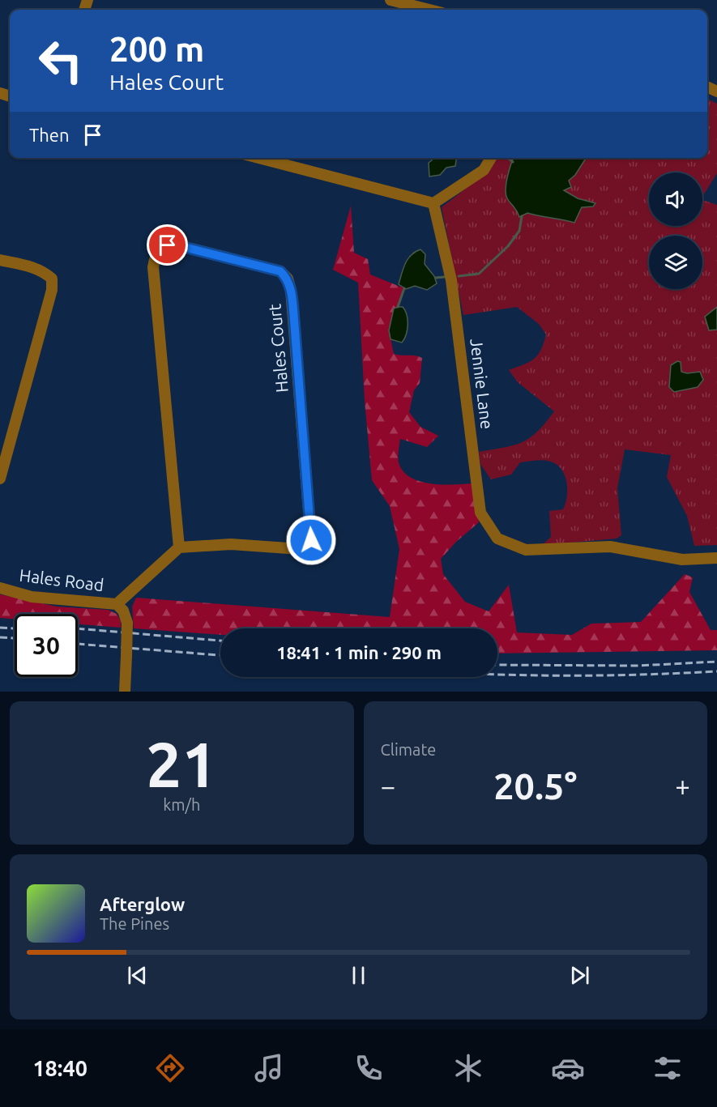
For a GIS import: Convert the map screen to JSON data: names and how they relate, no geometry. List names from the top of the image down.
{
  "streets": {
    "street": ["Hales Court", "Jennie Lane", "Hales Road"]
  },
  "page": {
    "turn": ["200 m", "Hales Court"],
    "then": "Then",
    "limit": "30",
    "trip": "18:41 · 1 min · 290 m",
    "tile": [
      ["21", "km/h"],
      "Climate"
    ],
    "heat": ["−", "20.5°", "+"],
    "song": ["Afterglow", "The Pines"],
    "tabs": "18:40"
  }
}
